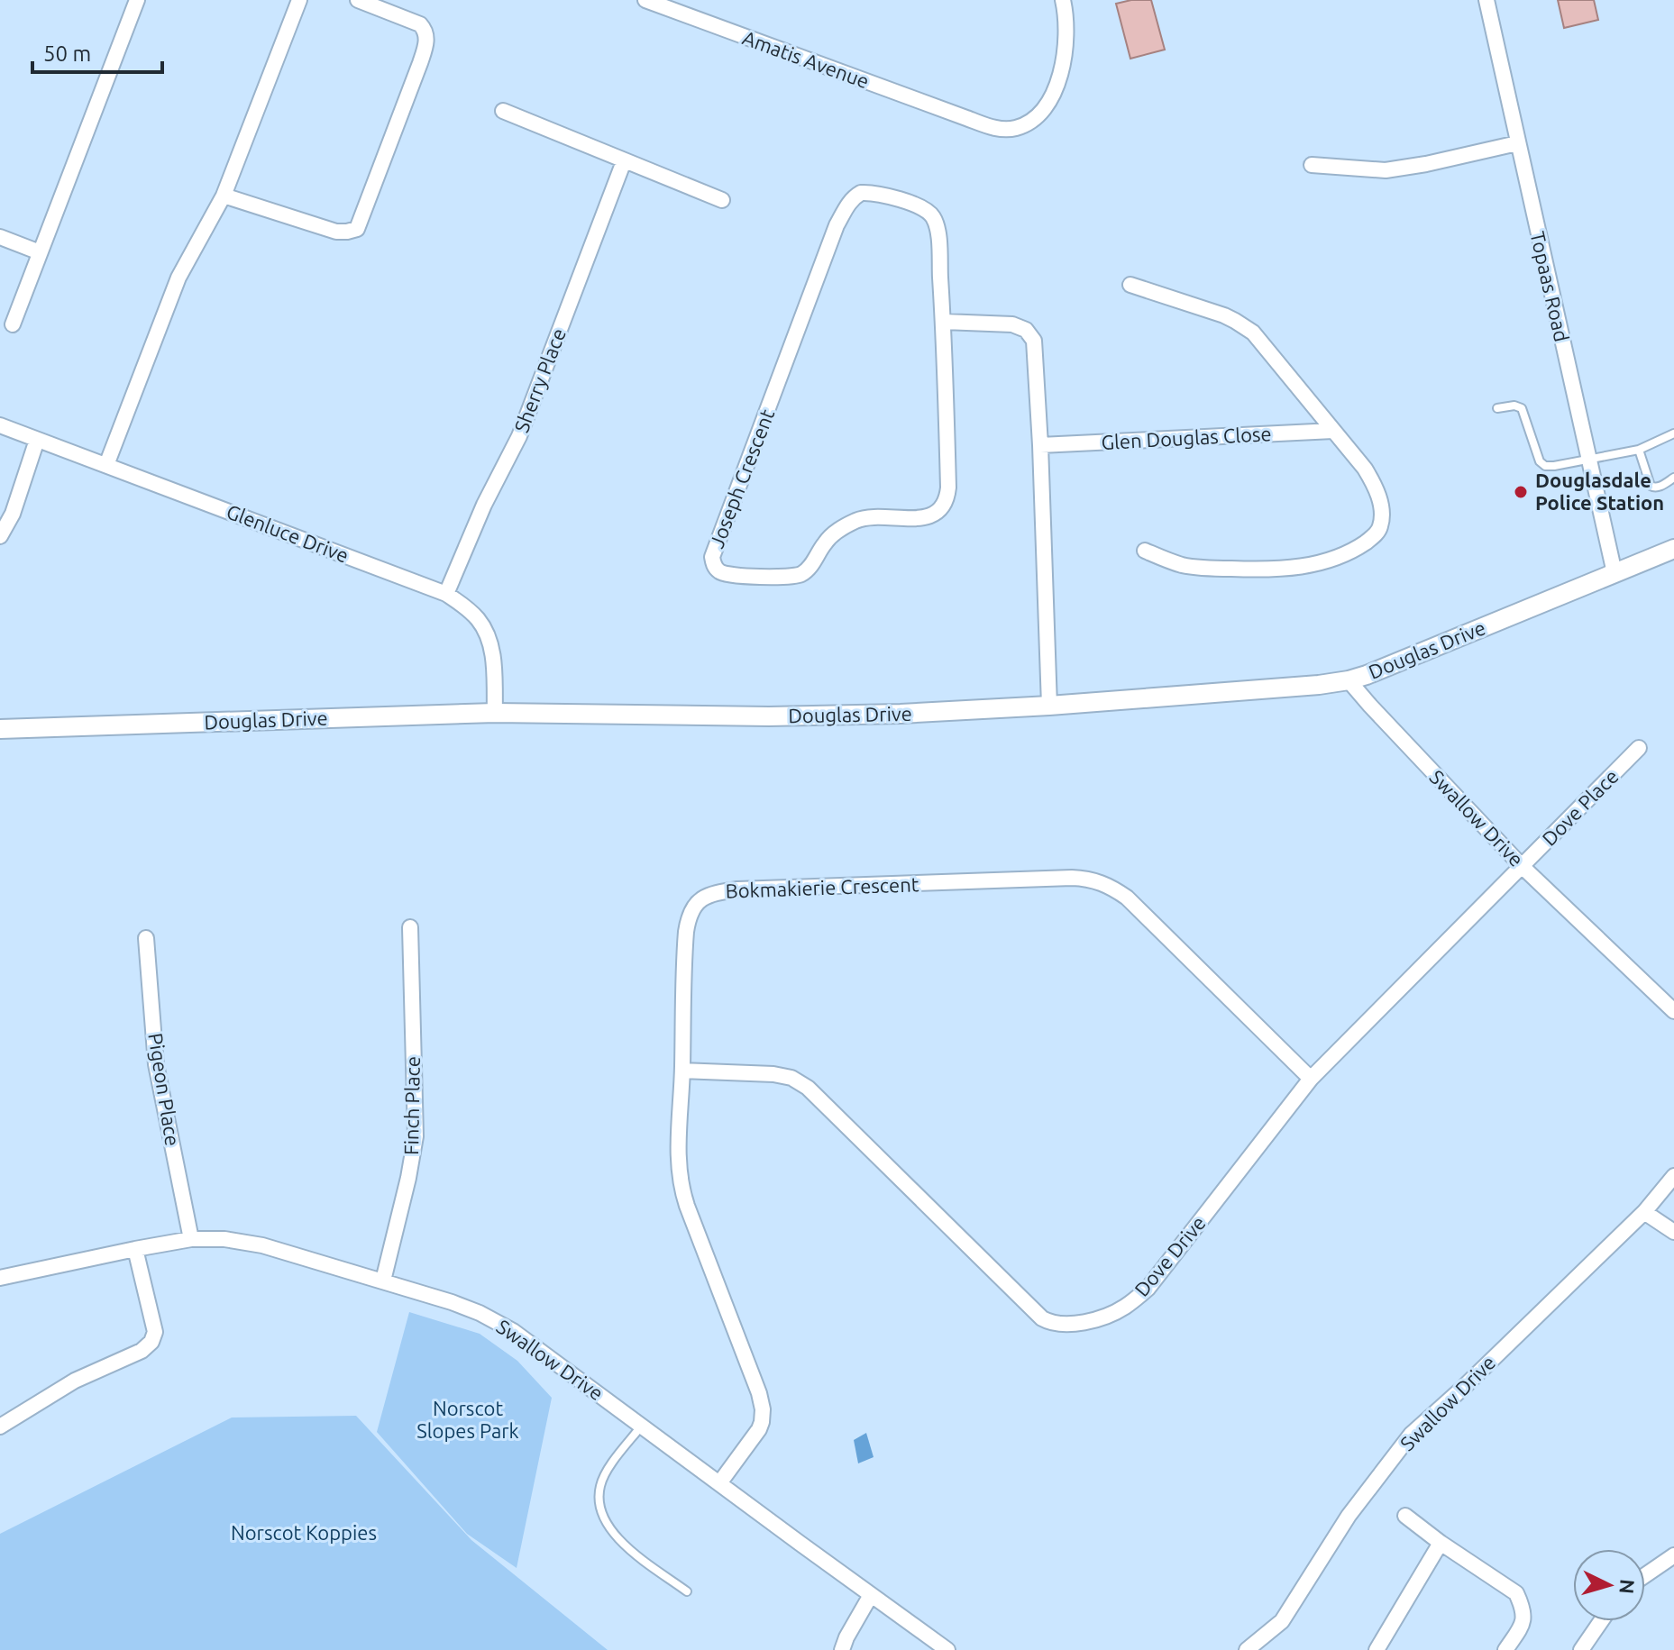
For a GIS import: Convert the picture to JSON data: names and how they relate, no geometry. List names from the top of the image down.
{
  "streets": {
    "street": [
      "Amatis Avenue",
      "Topaas Road",
      "Sherry Place",
      "Glen Douglas Close",
      "Joseph Crescent",
      "Glenluce Drive",
      "Douglas Drive",
      "Dove Place",
      "Swallow Drive",
      "Bokmakierie Crescent",
      "Pigeon Place",
      "Finch Place",
      "Dove Drive"
    ]
  },
  "crossings": [
    ["Topaas Road", "Douglas Drive"],
    ["Sherry Place", "Glenluce Drive"],
    ["Glenluce Drive", "Douglas Drive"],
    ["Douglas Drive", "Swallow Drive"],
    ["Dove Place", "Swallow Drive"],
    ["Dove Place", "Dove Drive"],
    ["Swallow Drive", "Bokmakierie Crescent"],
    ["Swallow Drive", "Pigeon Place"],
    ["Swallow Drive", "Finch Place"],
    ["Swallow Drive", "Dove Drive"],
    ["Bokmakierie Crescent", "Dove Drive"]
  ],
  "parks": ["Norscot Slopes Park", "Norscot Koppies"],
  "places": ["Douglasdale Police Station"],
  "scale_bar": "50 m",
  "north": "right"
}
